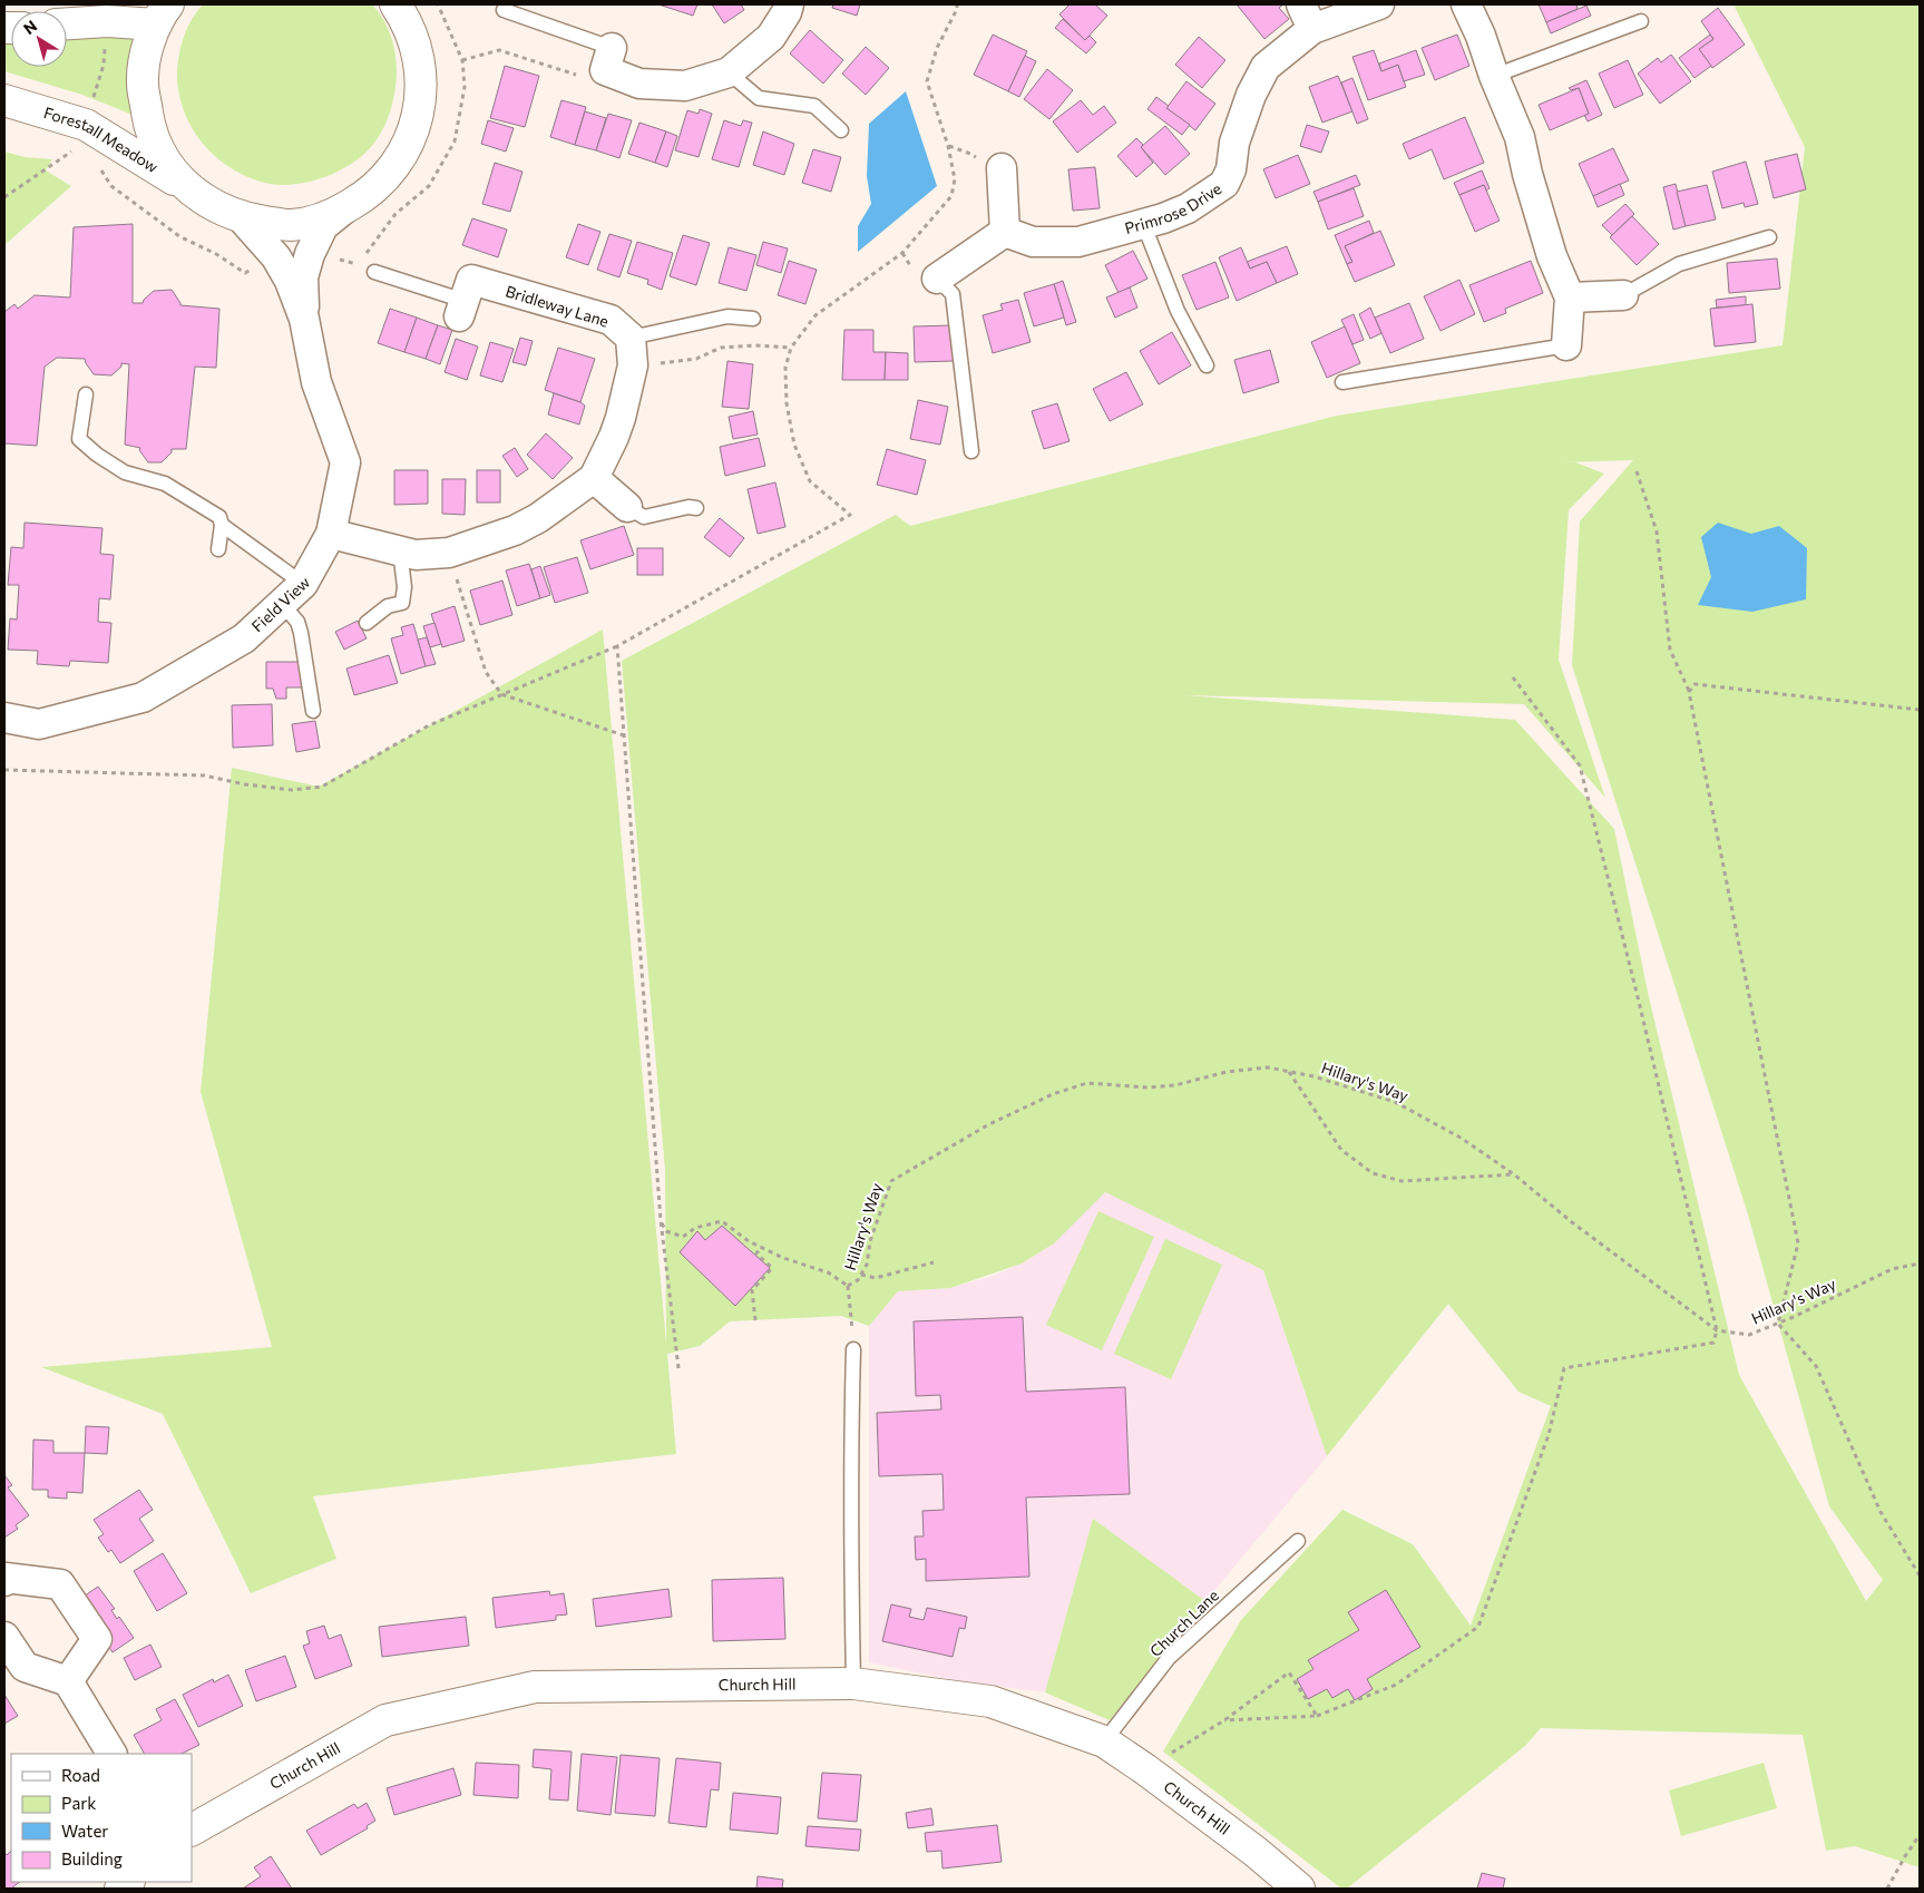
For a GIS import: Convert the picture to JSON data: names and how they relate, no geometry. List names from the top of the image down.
{
  "streets": {
    "street": [
      "Forestall Meadow",
      "Primrose Drive",
      "Bridleway Lane",
      "Field View",
      "Church Hill"
    ],
    "lane": ["Church Lane"],
    "path": ["Hillary's Way"]
  },
  "crossings": [
    ["Church Lane", "Church Hill"]
  ],
  "legend": [
    "Road",
    "Park",
    "Water",
    "Building"
  ],
  "north": "top left"
}
